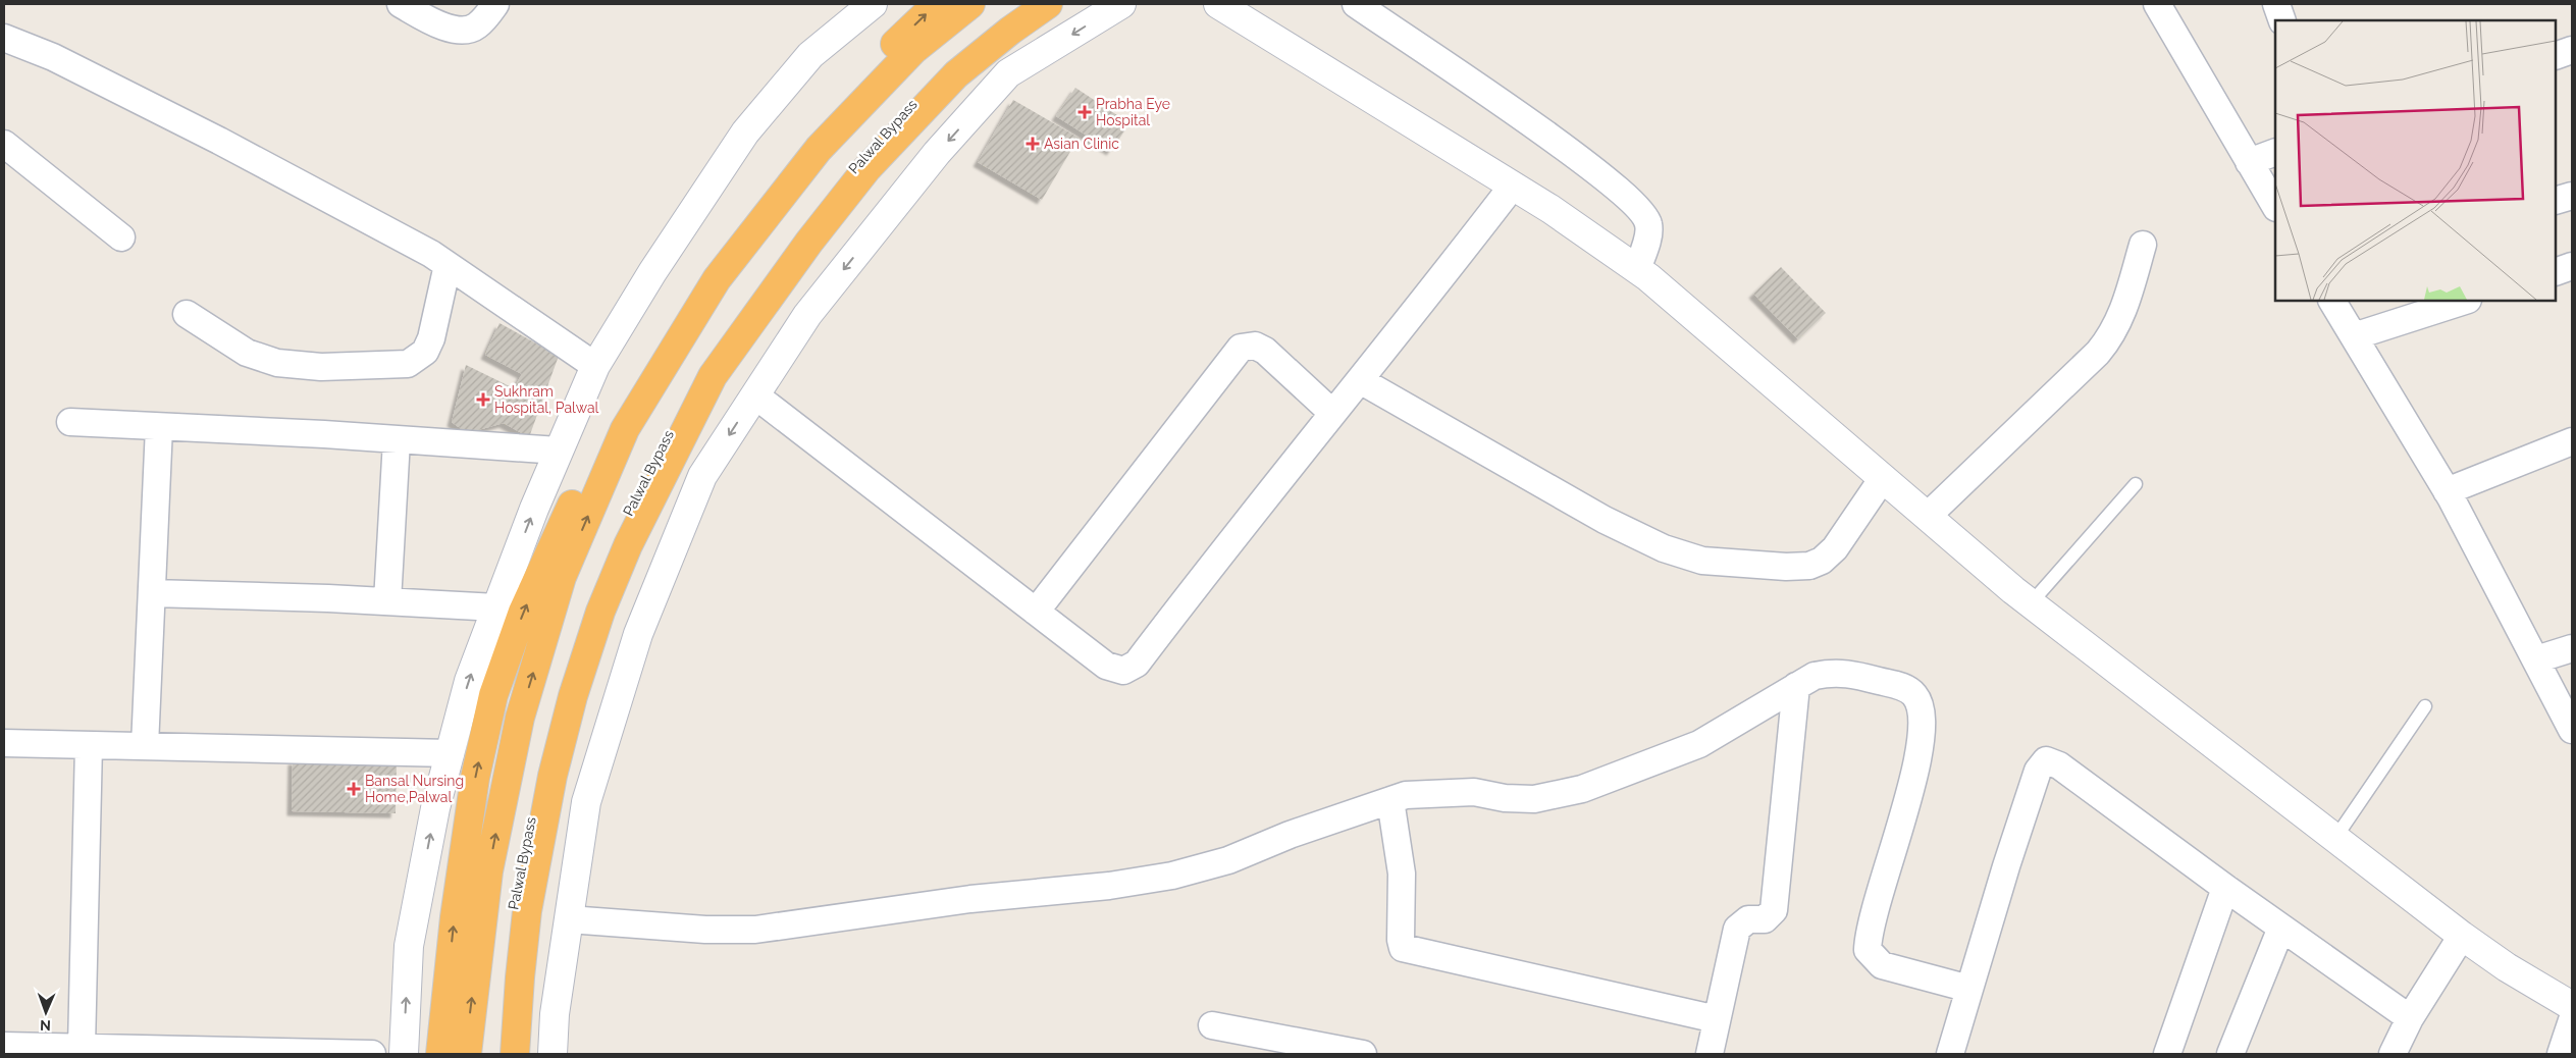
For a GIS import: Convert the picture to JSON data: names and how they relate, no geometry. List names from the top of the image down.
{
  "streets": {
    "highway": ["Palwal Bypass"]
  },
  "places": {
    "health": [
      "Prabha Eye Hospital",
      "Asian Clinic",
      "Sukhram Hospital, Palwal",
      "Bansal Nursing Home,Palwal"
    ]
  },
  "north": "bottom"
}
